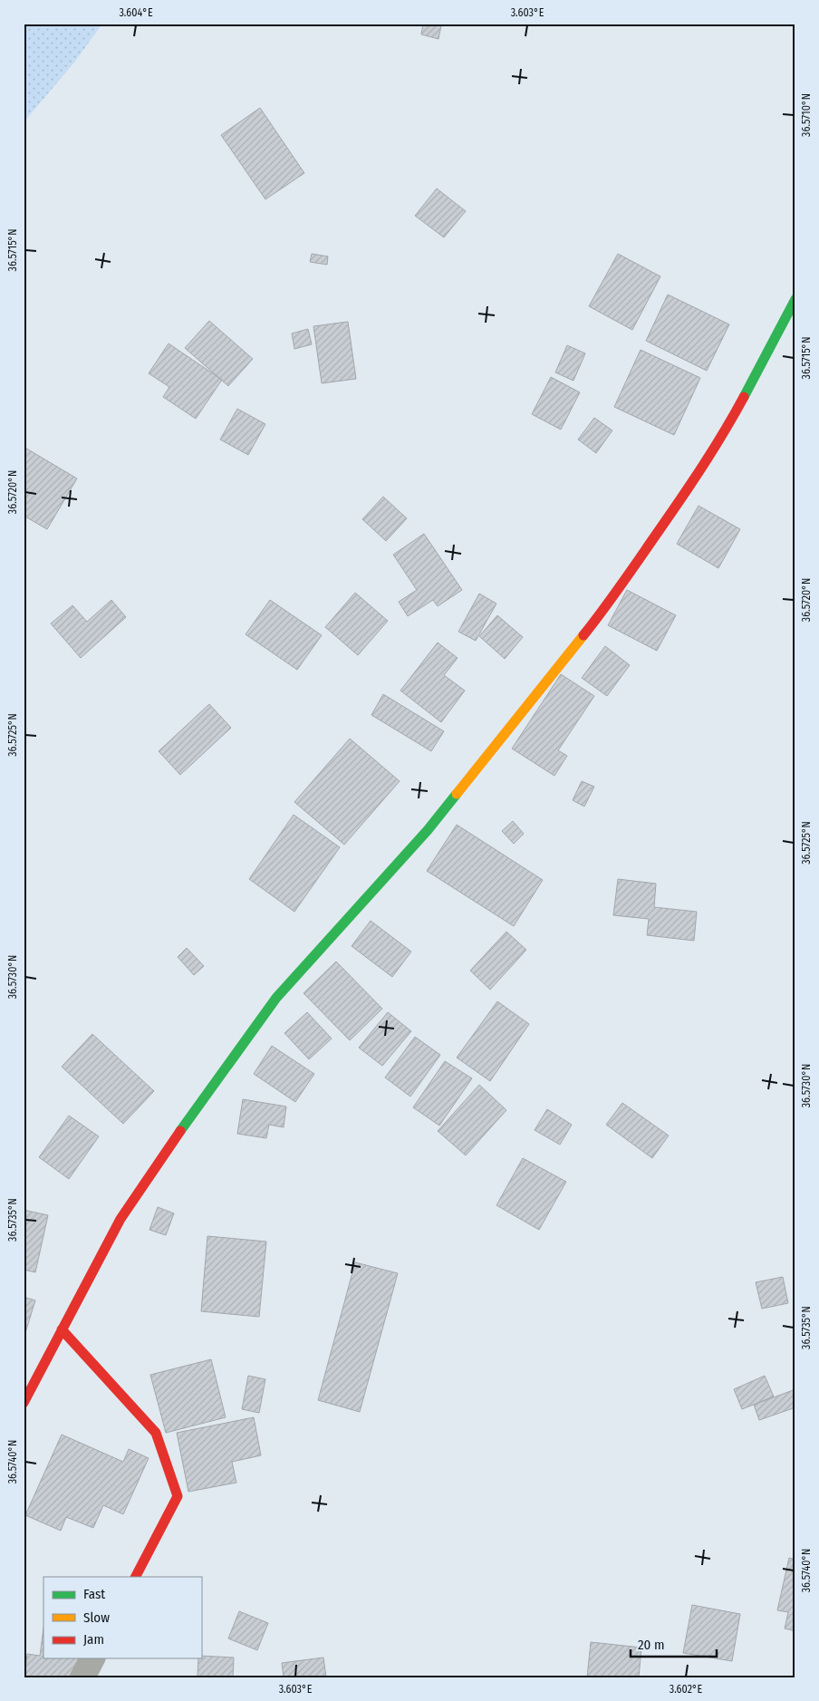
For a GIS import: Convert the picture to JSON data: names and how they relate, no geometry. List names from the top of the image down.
{
  "legend": ["Fast", "Slow", "Jam"],
  "scale_bar": "20 m",
  "coordinates": [
    "3.604°E",
    "3.603°E",
    "36.5710°N",
    "36.5715°N",
    "36.5720°N",
    "36.5725°N",
    "36.5730°N",
    "36.5735°N",
    "36.5740°N",
    "3.602°E"
  ]
}
